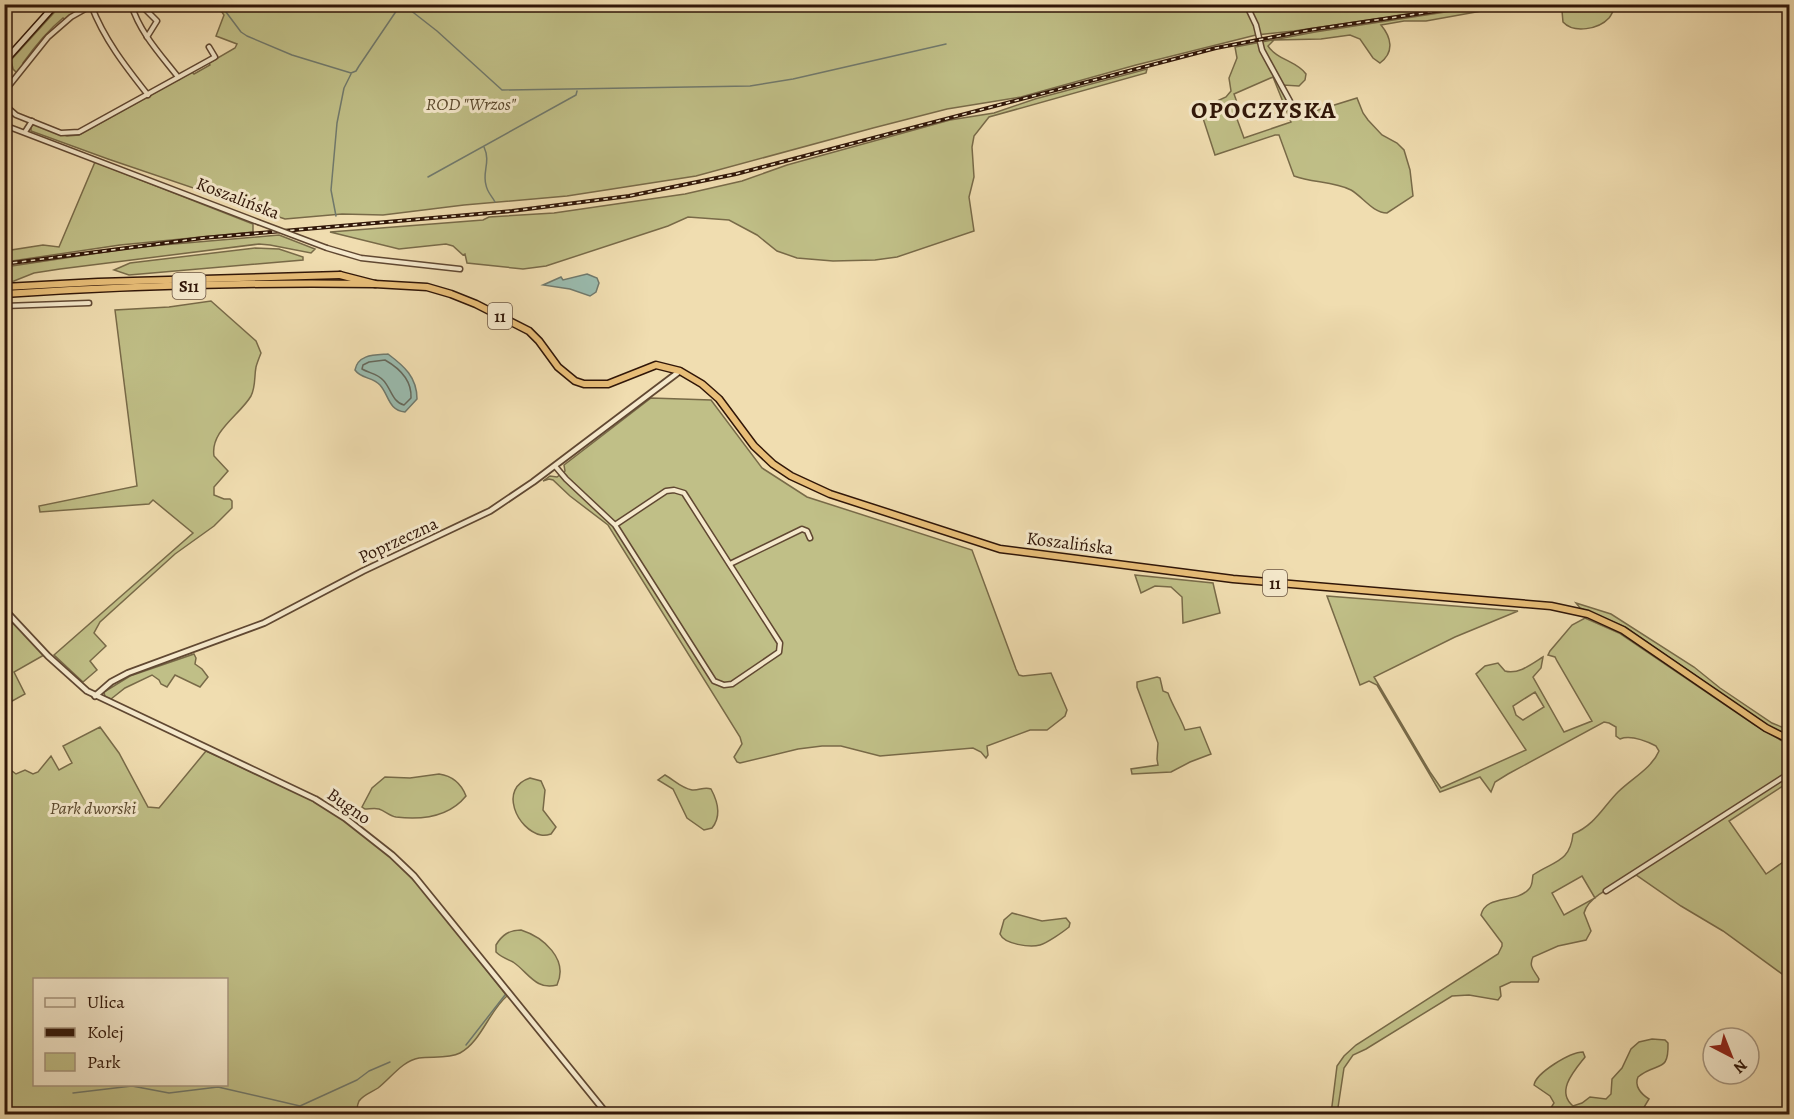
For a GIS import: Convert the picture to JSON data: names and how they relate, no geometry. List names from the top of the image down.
{
  "streets": {
    "highway": ["Koszalińska", "S11", "11"],
    "street": ["Poprzeczna", "Bugno"]
  },
  "crossings": [
    ["Koszalińska", "11"],
    ["Koszalińska", "Poprzeczna"],
    ["S11", "11"],
    ["11", "Poprzeczna"],
    ["Poprzeczna", "Bugno"]
  ],
  "districts": ["OPOCZYSKA"],
  "parks": ["ROD \"Wrzos\"", "Park dworski"],
  "legend": ["Ulica", "Kolej", "Park"],
  "north": "bottom right"
}
